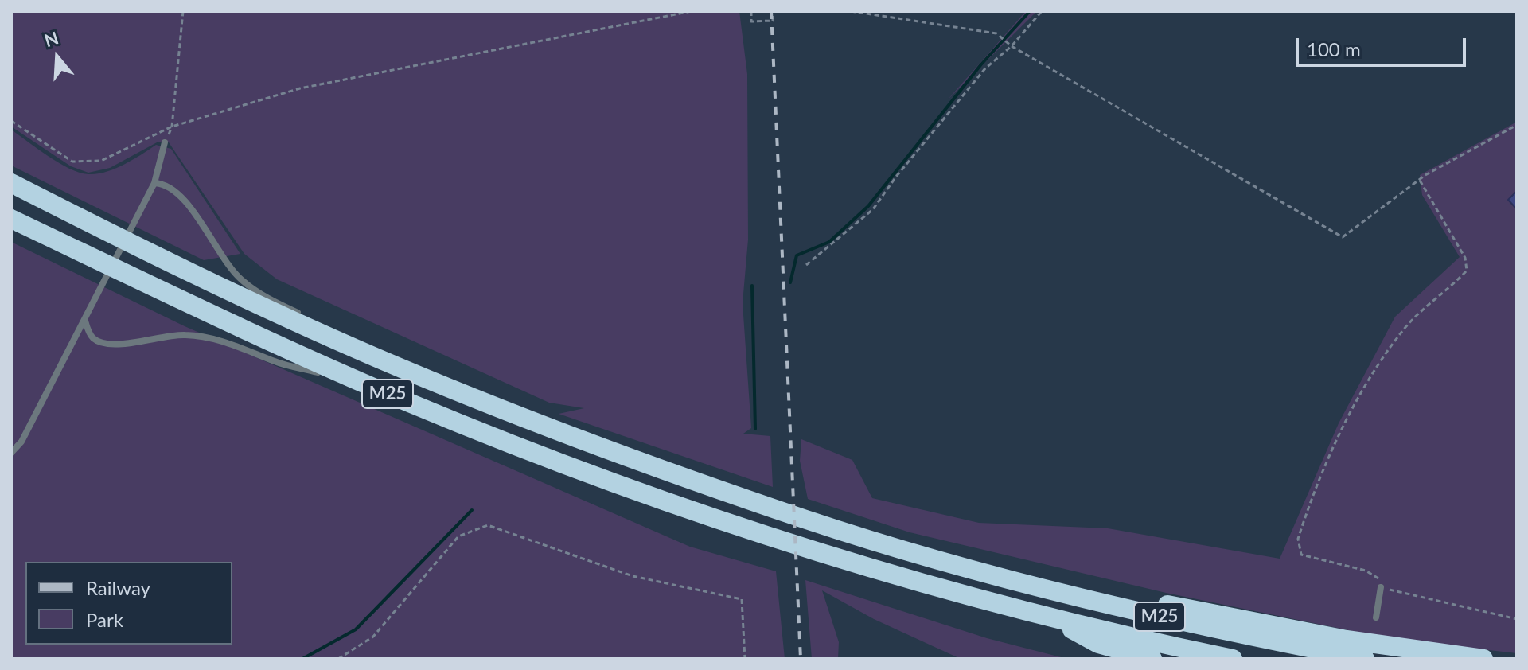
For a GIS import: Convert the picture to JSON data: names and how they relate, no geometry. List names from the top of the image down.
{
  "streets": {
    "highway": ["M25"]
  },
  "legend": ["Railway", "Park"],
  "scale_bar": "100 m",
  "north": "top"
}
